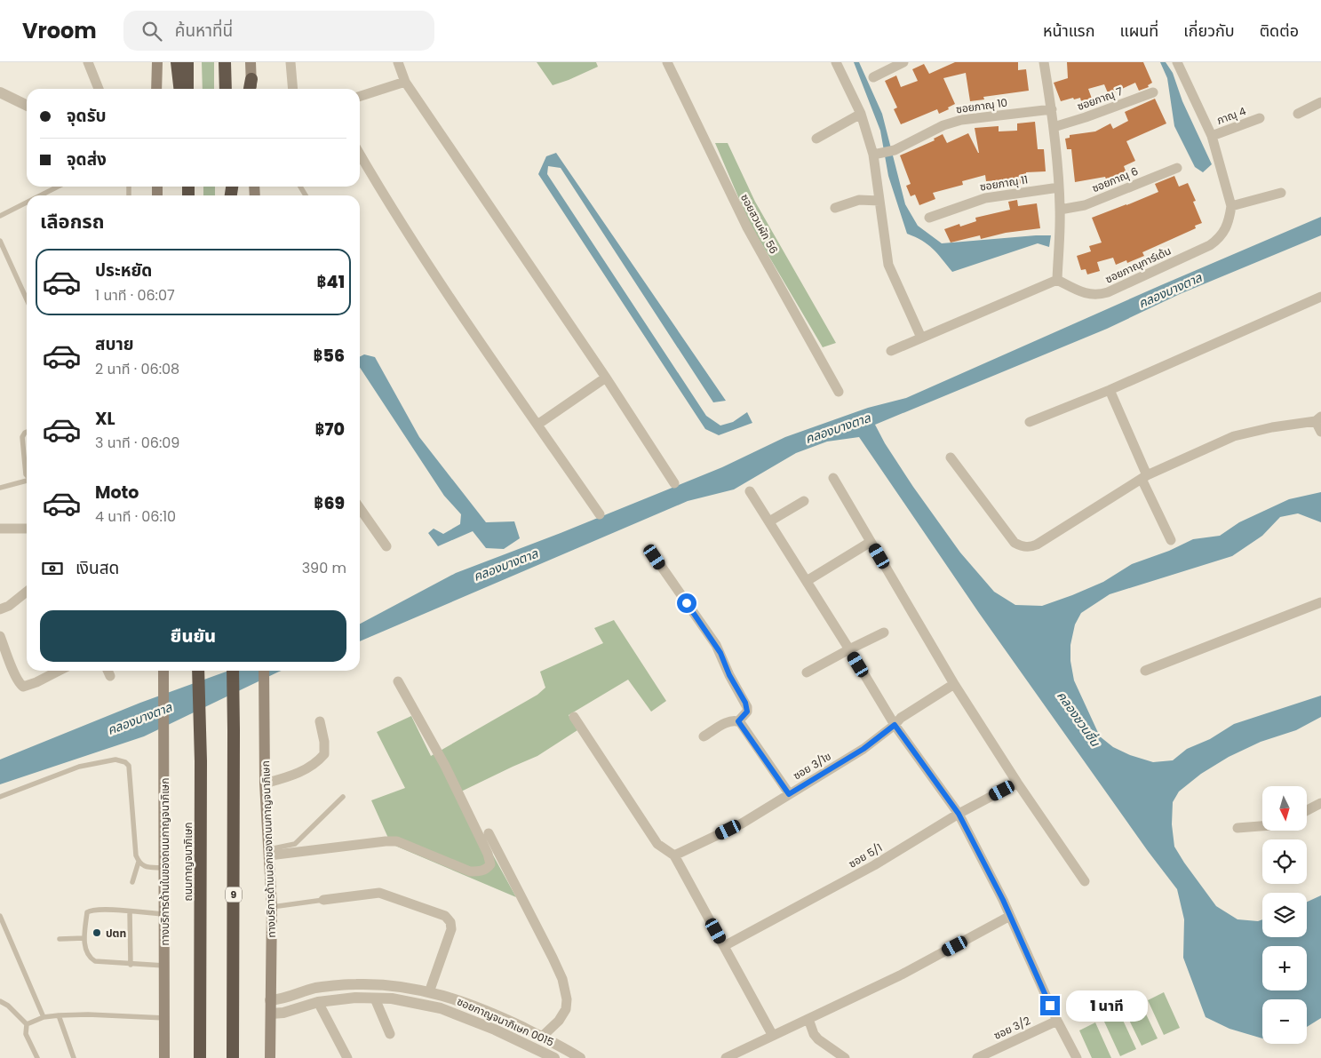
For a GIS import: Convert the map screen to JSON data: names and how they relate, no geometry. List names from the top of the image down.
{
  "streets": {
    "highway": ["ถนนกาญจนาภิเษก", "9"],
    "main road": ["ทางบริการด้านนอกของถนนกาญจนาภิเษก", "ทางบริการด้านในของถนนกาญจนาภิเษก"],
    "street": [
      "ซอยภาณุ 7",
      "ซอยภาณุ 10",
      "ภาณุ 4",
      "ซอยภาณุ 6",
      "ซอยภาณุ 11",
      "ซอยสวนผัก 56",
      "ซอยภาณุการ์เด้น",
      "ซอย 3/1ข",
      "ซอย 5/1",
      "ซอยกาญจนาภิเษก 0015",
      "ซอย 3/2"
    ]
  },
  "crossings": [
    ["ภาณุ 4", "ซอยภาณุการ์เด้น"],
    ["ทางบริการด้านนอกของถนนกาญจนาภิเษก", "ซอยกาญจนาภิเษก 0015"]
  ],
  "water": ["คลองบางตาล", "คลองชวนชื่น"],
  "places": ["ปตท"],
  "north": "bottom",
  "page": {
    "header": "Vroom",
    "search": "ค้นหาที่นี่",
    "nav": [
      "หน้าแรก",
      "แผนที่",
      "เกี่ยวกับ",
      "ติดต่อ"
    ],
    "banner": ["จุดรับ", "จุดส่ง"],
    "heading": "เลือกรถ",
    "list": [
      {
        "name": "ประหยัด",
        "note": "1 นาที · 06:07",
        "value": "฿41"
      },
      {
        "name": "สบาย",
        "note": "2 นาที · 06:08",
        "value": "฿56"
      },
      {
        "name": "XL",
        "note": "3 นาที · 06:09",
        "value": "฿70"
      },
      {
        "name": "Moto",
        "note": "4 นาที · 06:10",
        "value": "฿69"
      }
    ],
    "pay": ["เงินสด", "390 m"],
    "buttons": "ยืนยัน",
    "map_buttons": ["+", "−"],
    "bubble": "1 นาที"
  }
}
